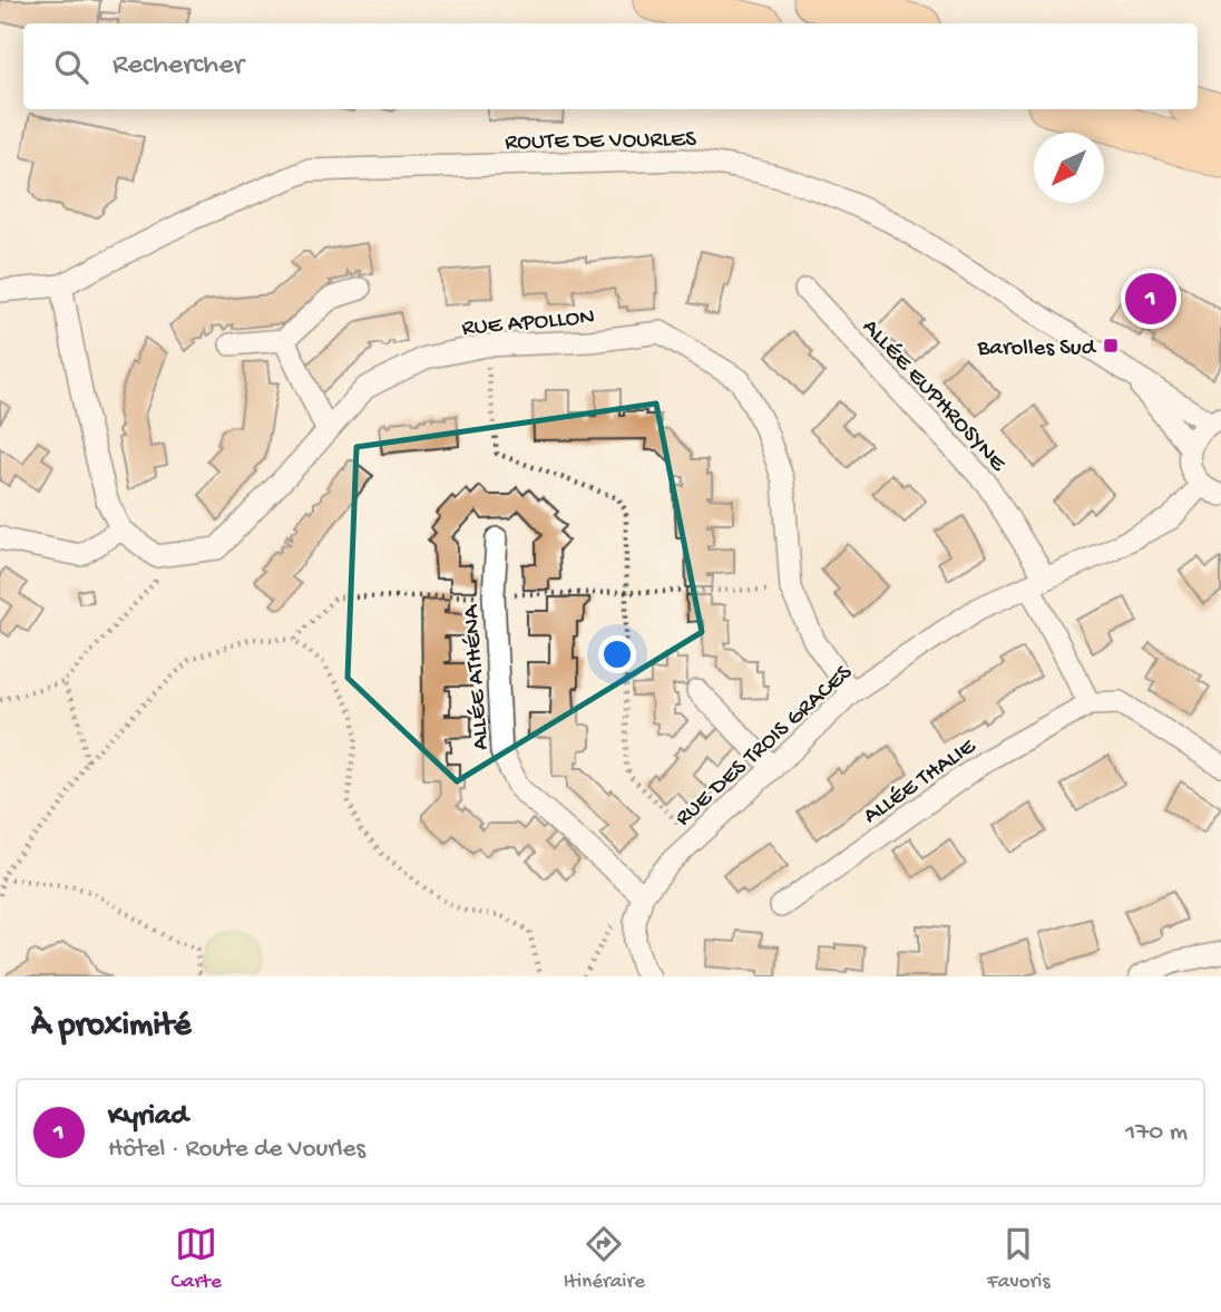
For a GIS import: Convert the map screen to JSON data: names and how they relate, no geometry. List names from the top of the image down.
{
  "streets": {
    "street": [
      "ROUTE DE VOURLES",
      "RUE APOLLON",
      "ALLÉE EUPHROSYNE",
      "ALLÉE ATHÉNA",
      "RUE DES TROIS GRACES",
      "ALLÉE THALIE"
    ]
  },
  "crossings": [
    ["RUE APOLLON", "RUE DES TROIS GRACES"],
    ["ALLÉE EUPHROSYNE", "RUE DES TROIS GRACES"],
    ["ALLÉE ATHÉNA", "RUE DES TROIS GRACES"]
  ],
  "places": {
    "transit": ["Barolles Sud"]
  },
  "north": "bottom left",
  "page": {
    "search": "Rechercher",
    "pins": "1",
    "heading": "À proximité",
    "list": [
      {
        "mark": "1",
        "name": "Kyriad",
        "note": "Hôtel · Route de Vourles",
        "value": "170 m"
      }
    ],
    "nav": ["Carte", "Itinéraire", "Favoris"]
  }
}
